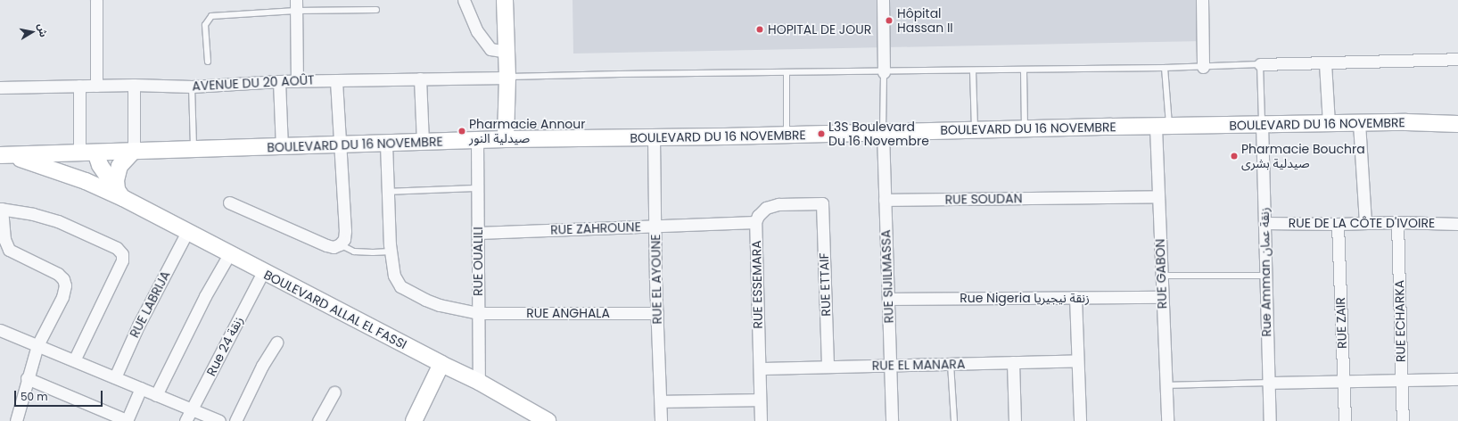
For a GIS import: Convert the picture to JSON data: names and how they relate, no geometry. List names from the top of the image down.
{
  "streets": {
    "street": [
      "AVENUE DU 20 AOÛT",
      "BOULEVARD DU 16 NOVEMBRE",
      "RUE SOUDAN",
      "RUE DE LA CÔTE D'IVOIRE",
      "RUE ZAHROUNE",
      "RUE OUALILI",
      "Rue Amman زنقة عمان",
      "RUE GABON",
      "RUE SIJILMASSA",
      "RUE EL AYOUNE",
      "RUE ESSEMARA",
      "RUE ETTAIF",
      "Rue Nigeria زنقة نيجيريا",
      "RUE LABRIJA",
      "BOULEVARD ALLAL EL FASSI",
      "RUE ANGHALA",
      "RUE ECHARKA",
      "RUE ZAIR",
      "Rue 24 زنقة",
      "RUE EL MANARA"
    ]
  },
  "crossings": [
    ["BOULEVARD DU 16 NOVEMBRE", "RUE OUALILI"],
    ["BOULEVARD DU 16 NOVEMBRE", "Rue Amman زنقة عمان"],
    ["BOULEVARD DU 16 NOVEMBRE", "RUE GABON"],
    ["BOULEVARD DU 16 NOVEMBRE", "RUE SIJILMASSA"],
    ["BOULEVARD DU 16 NOVEMBRE", "RUE EL AYOUNE"],
    ["BOULEVARD DU 16 NOVEMBRE", "BOULEVARD ALLAL EL FASSI"],
    ["BOULEVARD DU 16 NOVEMBRE", "RUE ANGHALA"],
    ["RUE SOUDAN", "RUE GABON"],
    ["RUE SOUDAN", "RUE SIJILMASSA"],
    ["RUE DE LA CÔTE D'IVOIRE", "Rue Amman زنقة عمان"],
    ["RUE DE LA CÔTE D'IVOIRE", "RUE ECHARKA"],
    ["RUE DE LA CÔTE D'IVOIRE", "RUE ZAIR"],
    ["RUE ZAHROUNE", "RUE OUALILI"],
    ["RUE ZAHROUNE", "RUE EL AYOUNE"],
    ["RUE ZAHROUNE", "RUE ESSEMARA"],
    ["RUE OUALILI", "BOULEVARD ALLAL EL FASSI"],
    ["RUE OUALILI", "RUE ANGHALA"],
    ["RUE GABON", "Rue Nigeria زنقة نيجيريا"],
    ["RUE SIJILMASSA", "Rue Nigeria زنقة نيجيريا"],
    ["RUE SIJILMASSA", "RUE EL MANARA"],
    ["RUE EL AYOUNE", "RUE ANGHALA"],
    ["RUE ESSEMARA", "RUE ETTAIF"],
    ["RUE ESSEMARA", "RUE EL MANARA"],
    ["RUE ETTAIF", "RUE EL MANARA"],
    ["RUE LABRIJA", "BOULEVARD ALLAL EL FASSI"],
    ["BOULEVARD ALLAL EL FASSI", "Rue 24 زنقة"]
  ],
  "places": [
    "Hôpital Hassan II",
    "HOPITAL DE JOUR",
    "Pharmacie Annour صيدلية النور",
    "L3S Boulevard Du 16 Novembre",
    "Pharmacie Bouchra صيدلية بشرى"
  ],
  "scale_bar": "50 m",
  "north": "right"
}
